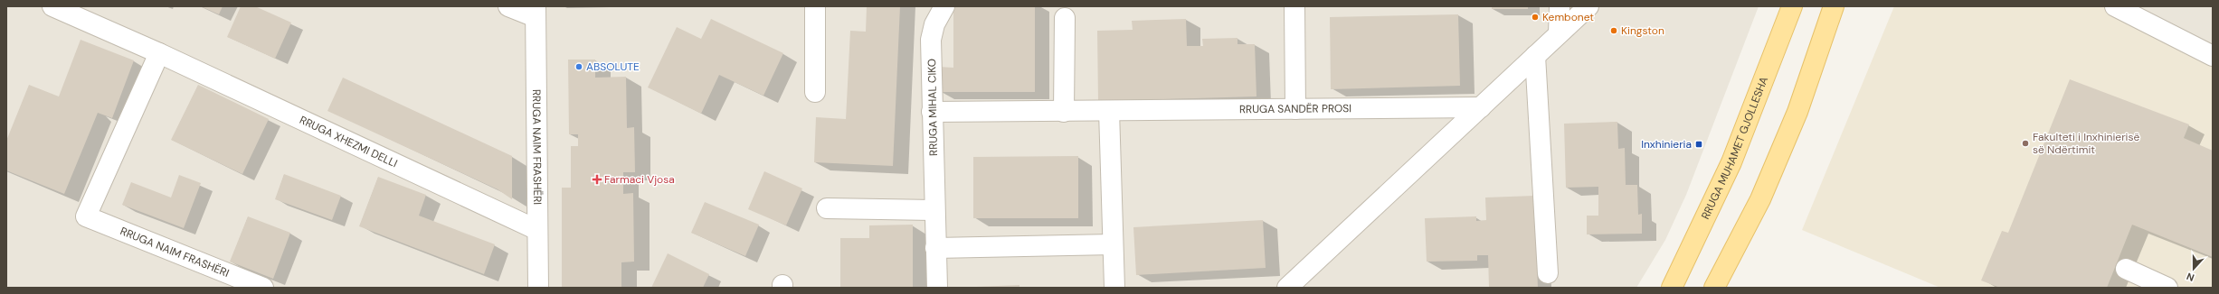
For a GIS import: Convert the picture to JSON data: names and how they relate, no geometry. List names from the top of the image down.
{
  "streets": {
    "main road": ["RRUGA MUHAMET GJOLLESHA"],
    "street": [
      "RRUGA MIHAL CIKO",
      "RRUGA SANDËR PROSI",
      "RRUGA XHEZMI DELLI",
      "RRUGA NAIM FRASHËRI"
    ]
  },
  "crossings": [
    ["RRUGA MIHAL CIKO", "RRUGA SANDËR PROSI"],
    ["RRUGA XHEZMI DELLI", "RRUGA NAIM FRASHËRI"]
  ],
  "places": {
    "other": [
      "Kembonet",
      "Kingston",
      "ABSOLUTE",
      "Fakulteti i Inxhinierisë së Ndërtimit"
    ],
    "transit": ["Inxhinieria"],
    "health": ["Farmaci Vjosa"]
  },
  "north": "bottom"
}
